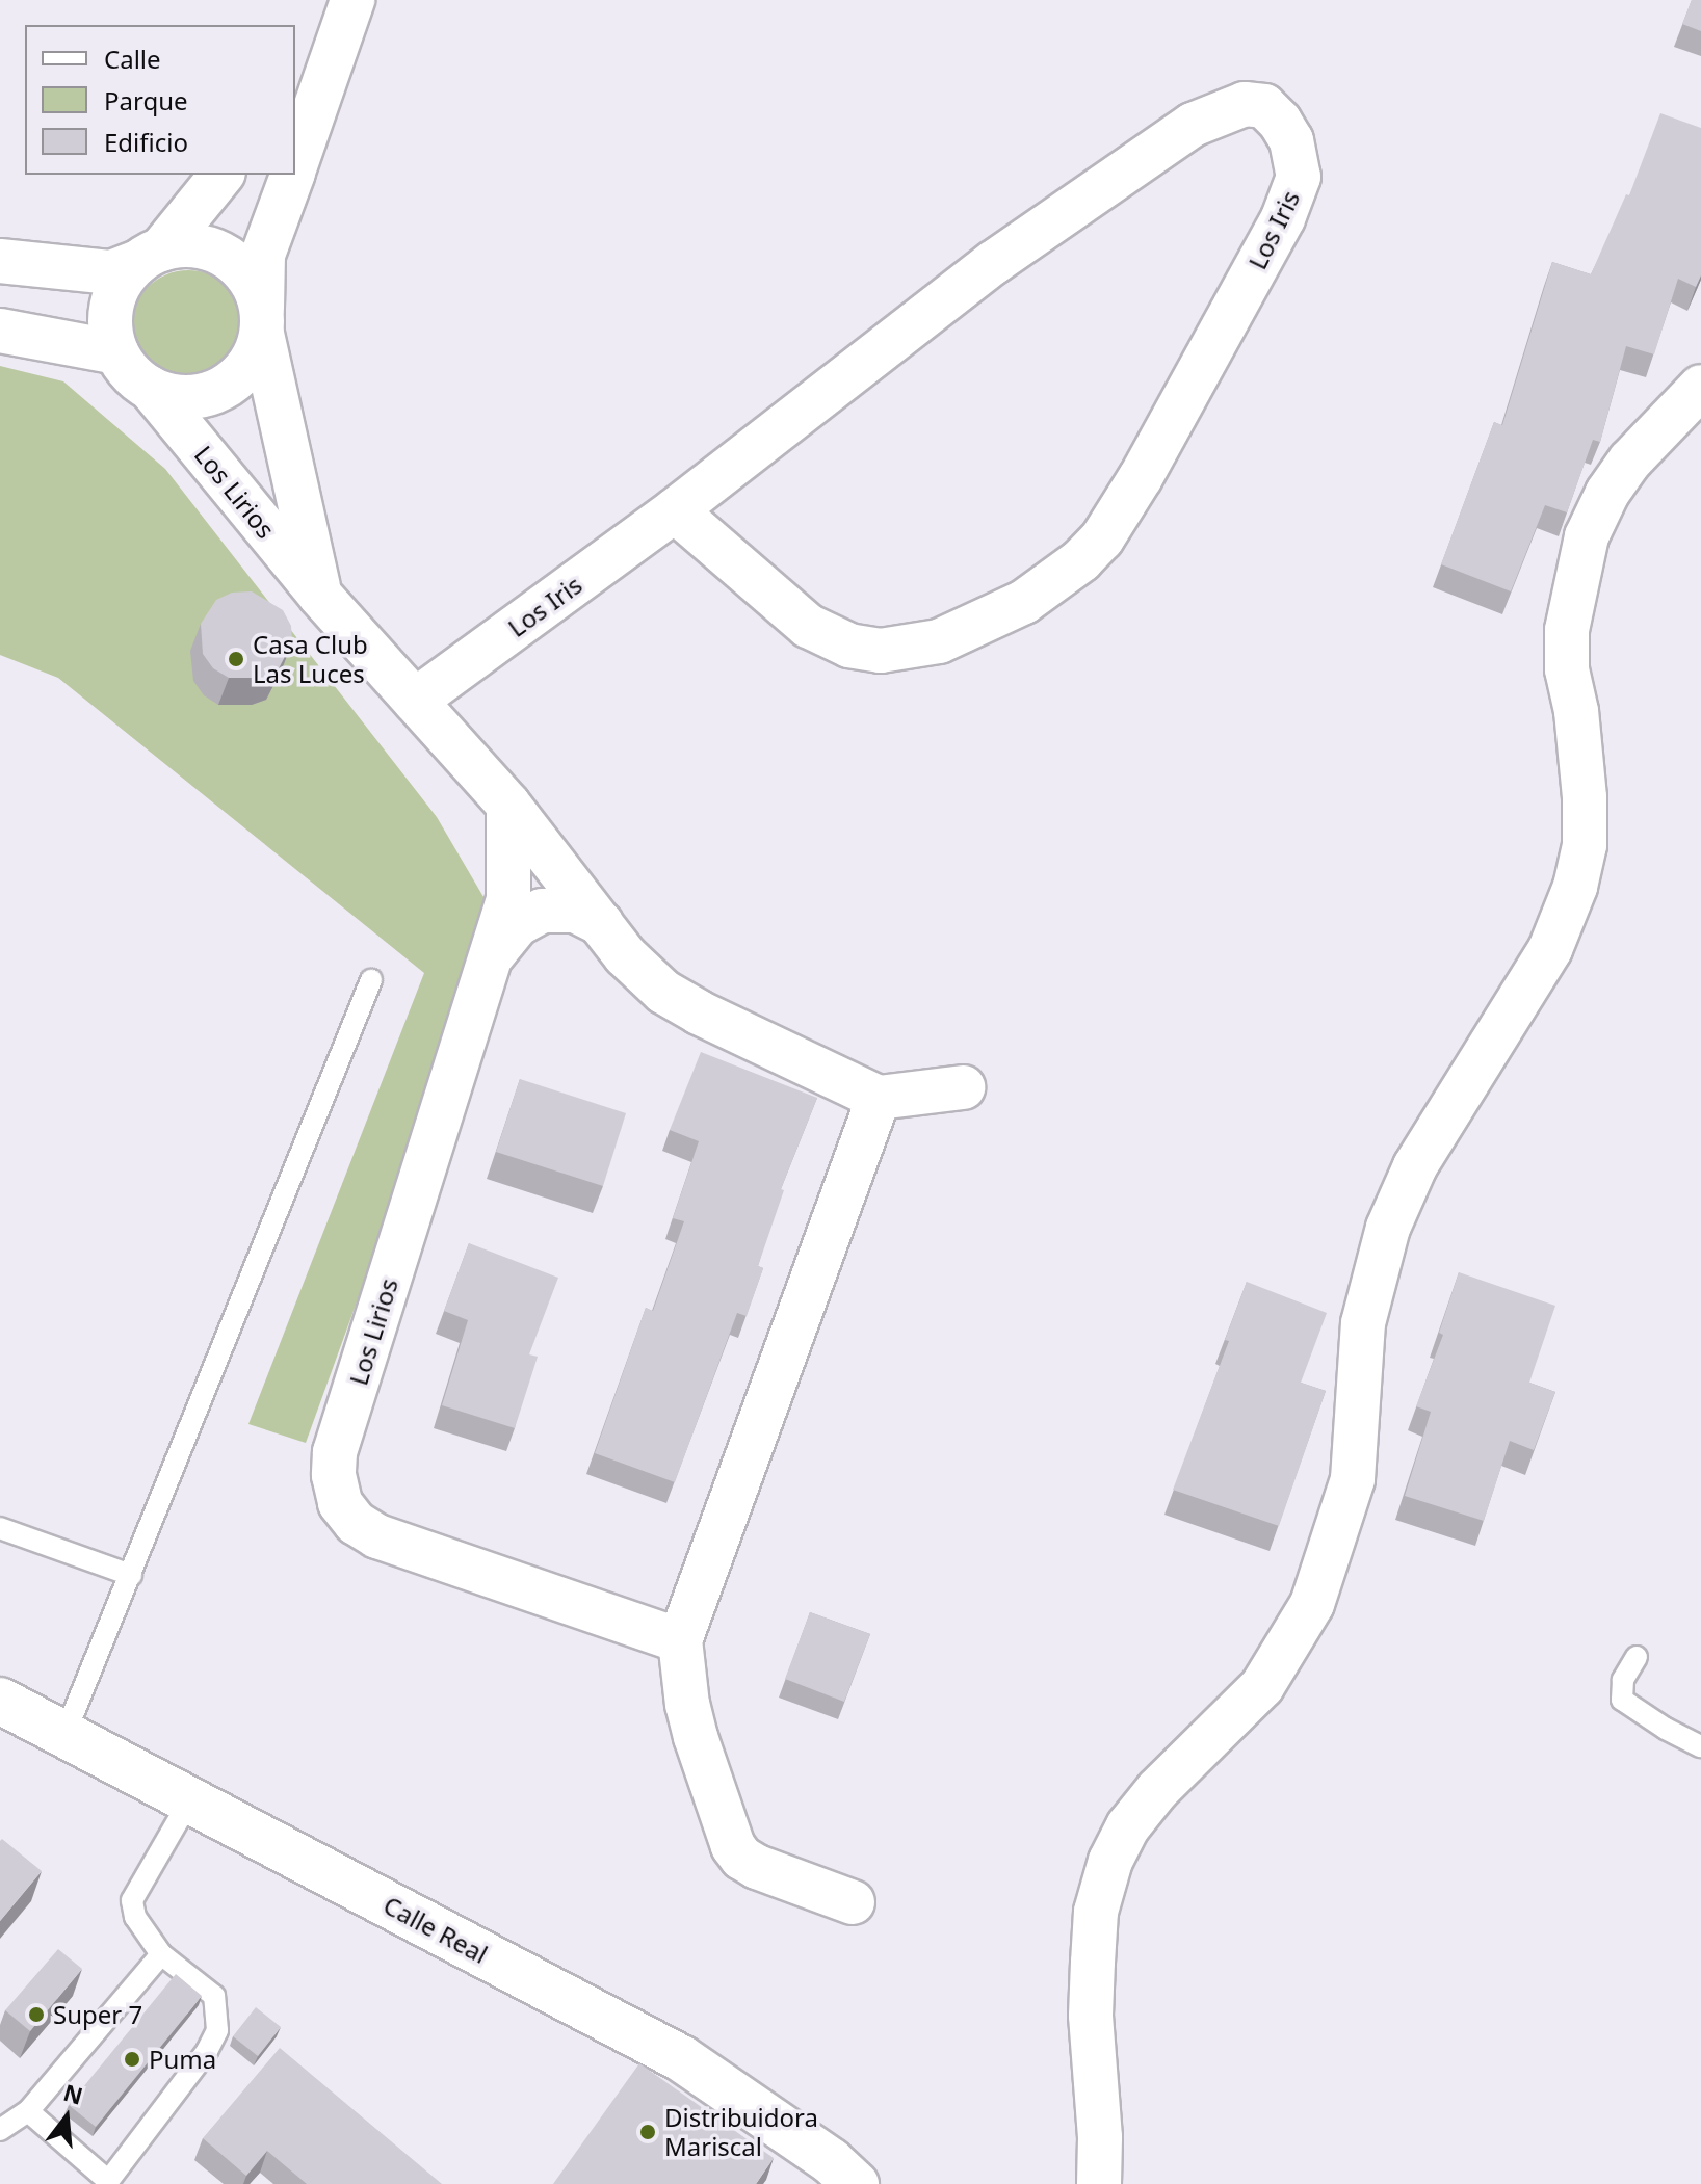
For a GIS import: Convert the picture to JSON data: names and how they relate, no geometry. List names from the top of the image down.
{
  "streets": {
    "main road": ["Calle Real"],
    "street": ["Los Iris", "Los Lirios"]
  },
  "crossings": [
    ["Los Iris", "Los Lirios"]
  ],
  "places": [
    "Casa Club Las Luces",
    "Super 7",
    "Puma",
    "Distribuidora Mariscal"
  ],
  "legend": ["Calle", "Parque", "Edificio"],
  "north": "top"
}
